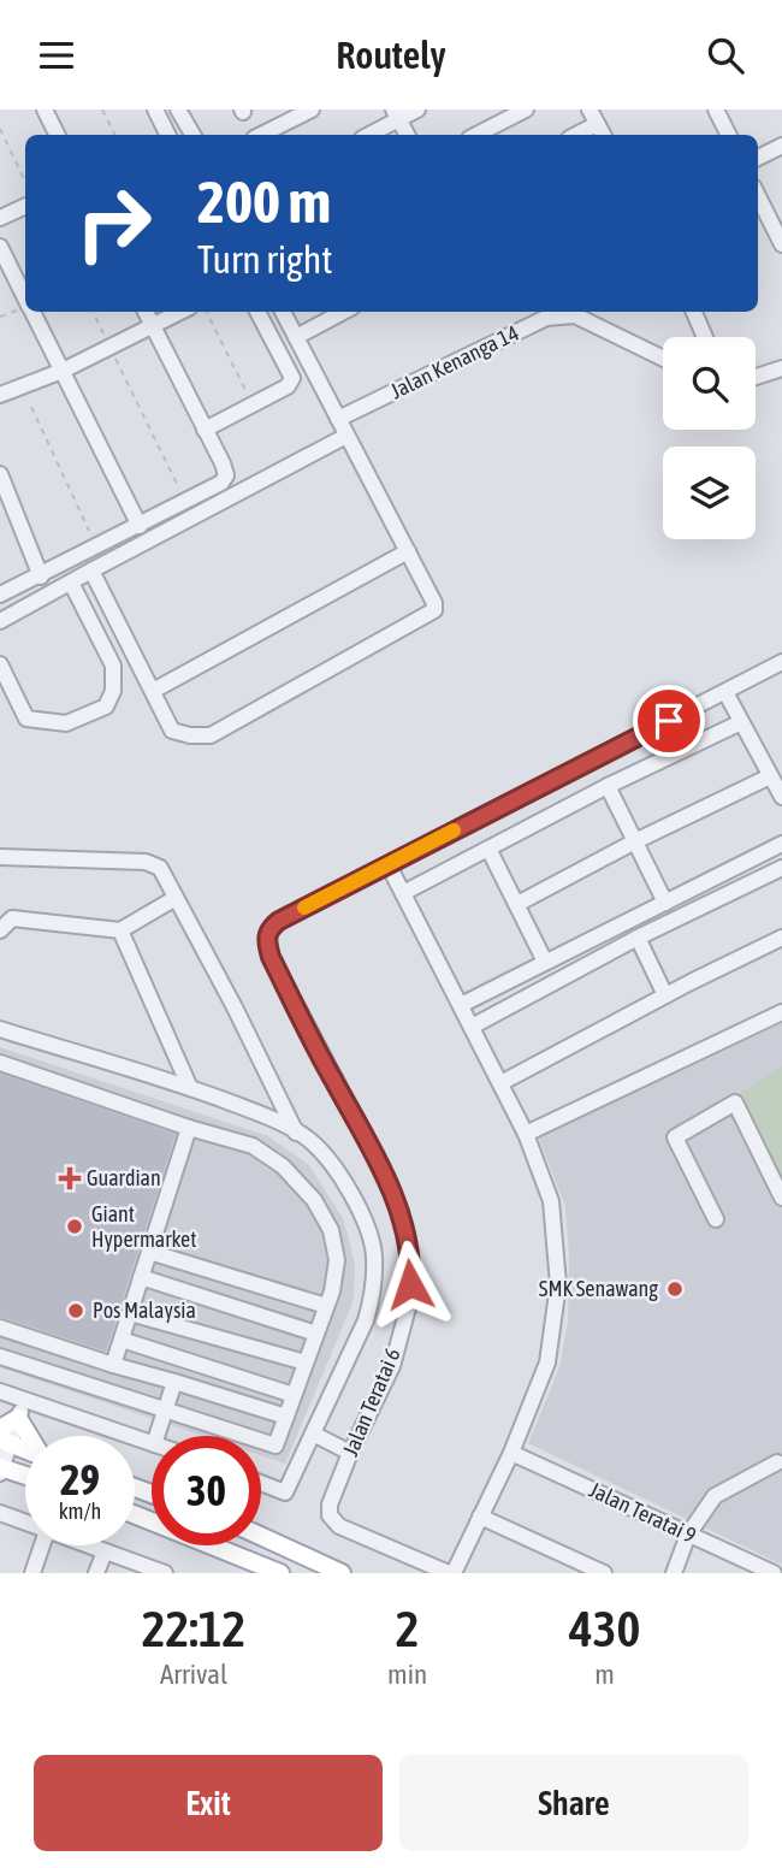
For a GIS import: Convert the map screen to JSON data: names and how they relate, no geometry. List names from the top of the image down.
{
  "streets": {
    "street": ["Jalan Kenanga 14", "Jalan Teratai 6", "Jalan Teratai 9"]
  },
  "places": {
    "health": ["Guardian"],
    "other": ["Giant Hypermarket", "SMK Senawang", "Pos Malaysia"]
  },
  "page": {
    "header": "Routely",
    "turn": ["200 m", "Turn right"],
    "speed": "29 km/h",
    "limit": "30",
    "eta": [
      "22:12",
      "Arrival",
      "2",
      "min",
      "430",
      "m"
    ],
    "buttons": ["Exit", "Share"]
  }
}
